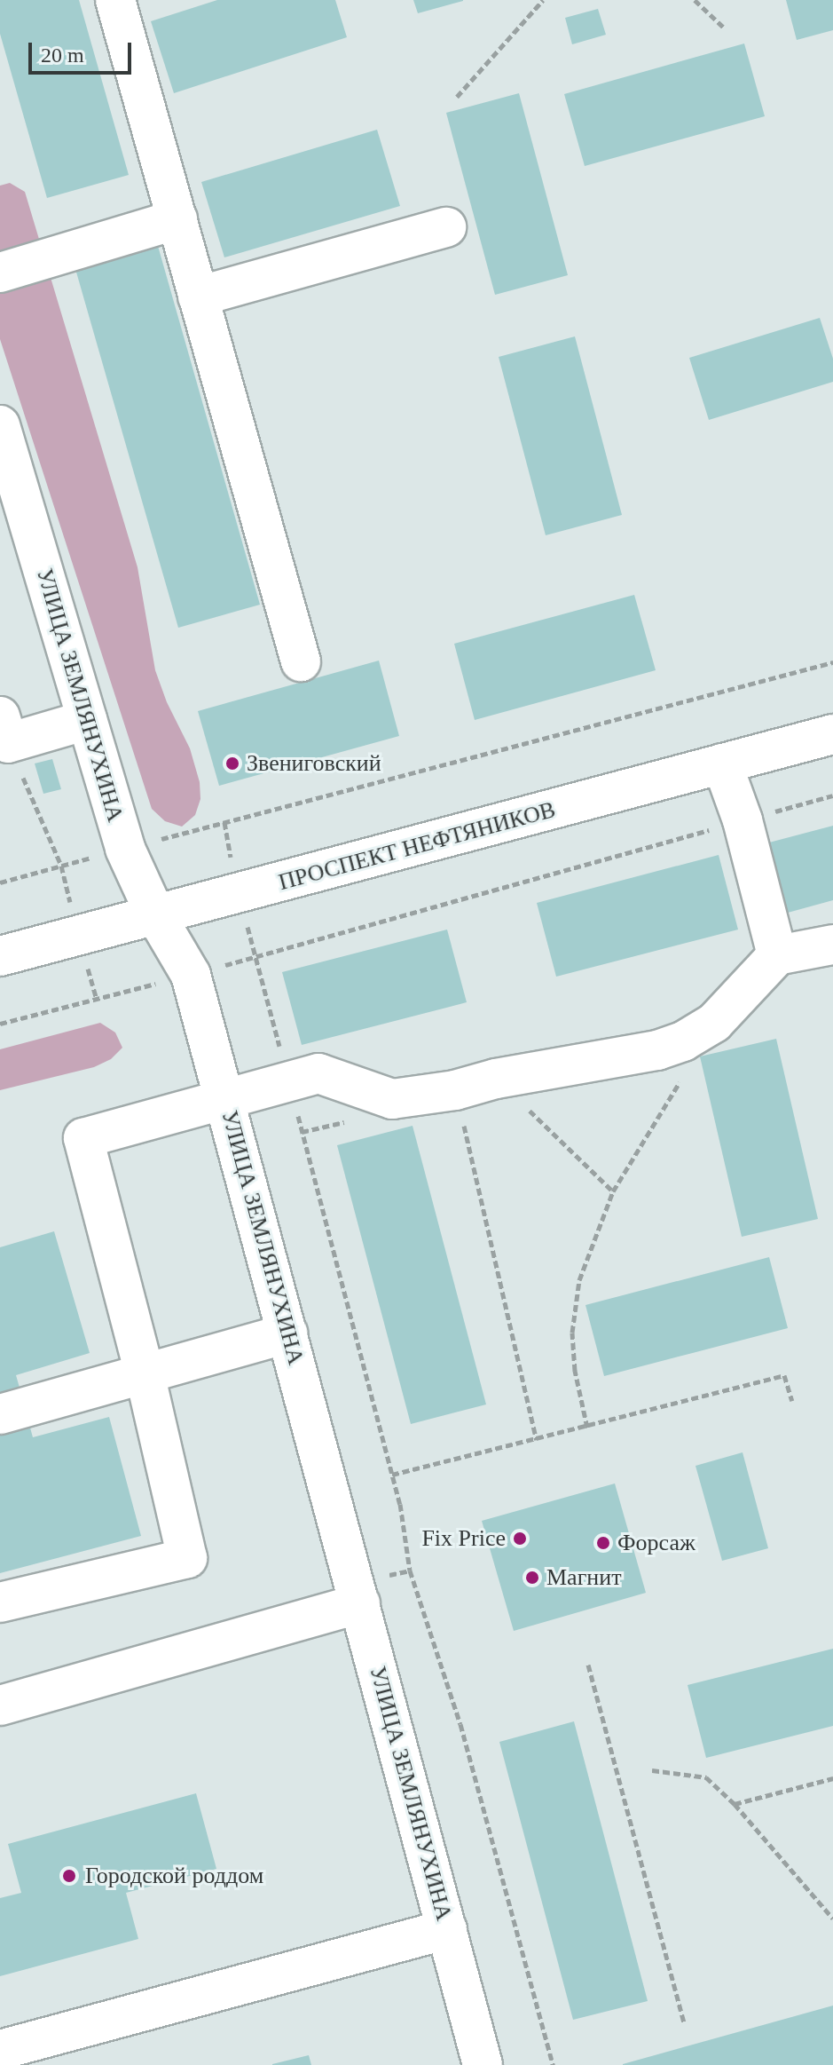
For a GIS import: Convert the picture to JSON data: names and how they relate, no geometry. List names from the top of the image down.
{
  "streets": {
    "street": ["УЛИЦА ЗЕМЛЯНУХИНА", "ПРОСПЕКТ НЕФТЯНИКОВ"]
  },
  "crossings": [
    ["УЛИЦА ЗЕМЛЯНУХИНА", "ПРОСПЕКТ НЕФТЯНИКОВ"]
  ],
  "places": [
    "Звениговский",
    "Fix Price",
    "Форсаж",
    "Магнит",
    "Городской роддом"
  ],
  "scale_bar": "20 m"
}
